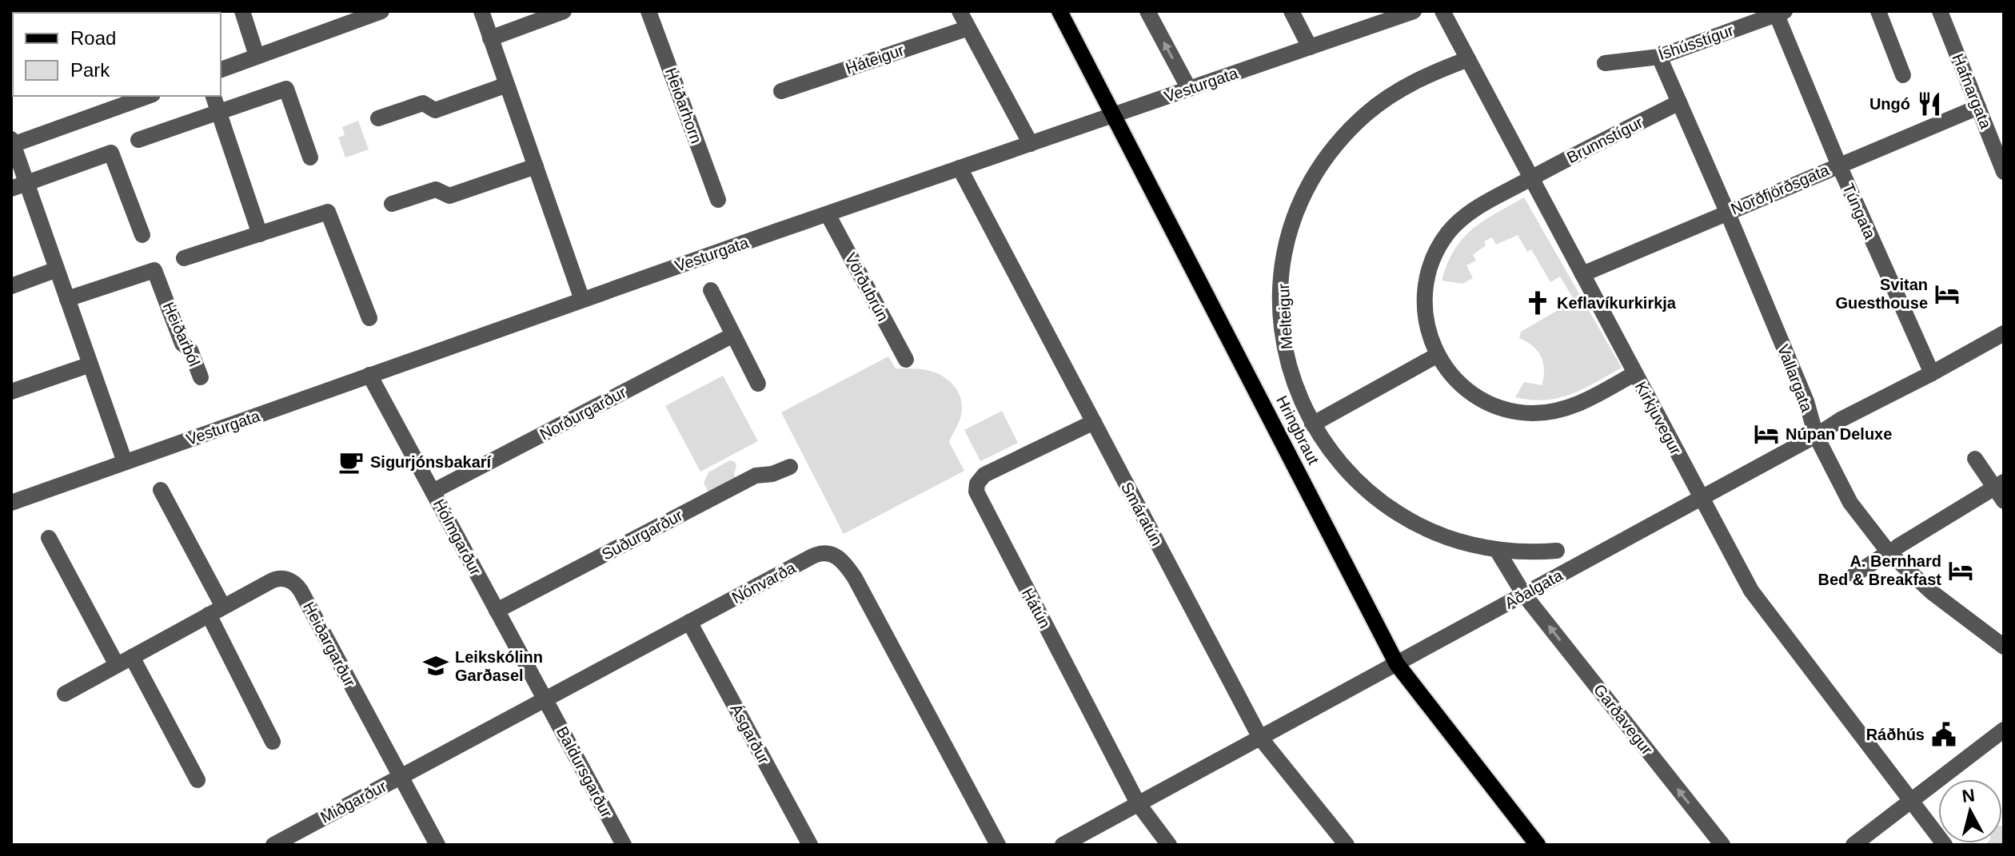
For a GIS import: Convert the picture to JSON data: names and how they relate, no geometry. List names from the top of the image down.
{
  "streets": {
    "main road": ["Hringbraut"],
    "street": [
      "Íshússtígur",
      "Háteigur",
      "Vesturgata",
      "Hafnargata",
      "Heiðarhorn",
      "Brunnstígur",
      "Norðfjörðsgata",
      "Túngata",
      "Vörðubrún",
      "Melteigur",
      "Heiðarból",
      "Vallargata",
      "Norðurgarður",
      "Kirkjuvegur",
      "Smáratún",
      "Suðurgarður",
      "Hólmgarður",
      "Nónvarða",
      "Aðalgata",
      "Hátún",
      "Heiðargarður",
      "Garðavegur",
      "Ásgarður",
      "Baldursgarður",
      "Miðgarður"
    ]
  },
  "crossings": [
    ["Íshússtígur", "Túngata"],
    ["Íshússtígur", "Vallargata"],
    ["Vesturgata", "Vörðubrún"],
    ["Vesturgata", "Hringbraut"],
    ["Vesturgata", "Smáratún"],
    ["Vesturgata", "Hólmgarður"],
    ["Hafnargata", "Norðfjörðsgata"],
    ["Brunnstígur", "Vallargata"],
    ["Brunnstígur", "Kirkjuvegur"],
    ["Norðfjörðsgata", "Túngata"],
    ["Norðfjörðsgata", "Vallargata"],
    ["Norðfjörðsgata", "Kirkjuvegur"],
    ["Túngata", "Aðalgata"],
    ["Melteigur", "Kirkjuvegur"],
    ["Vallargata", "Aðalgata"],
    ["Norðurgarður", "Hólmgarður"],
    ["Kirkjuvegur", "Aðalgata"],
    ["Hringbraut", "Aðalgata"],
    ["Smáratún", "Aðalgata"],
    ["Smáratún", "Hátún"],
    ["Suðurgarður", "Hólmgarður"],
    ["Hólmgarður", "Nónvarða"],
    ["Hólmgarður", "Baldursgarður"],
    ["Nónvarða", "Heiðargarður"],
    ["Nónvarða", "Ásgarður"],
    ["Nónvarða", "Baldursgarður"],
    ["Nónvarða", "Miðgarður"],
    ["Aðalgata", "Hátún"],
    ["Aðalgata", "Garðavegur"],
    ["Heiðargarður", "Miðgarður"]
  ],
  "one_way": ["Garðavegur"],
  "places": {
    "restaurant": ["Ungó"],
    "hotel": ["Svitan Guesthouse", "Núpan Deluxe", "A. Bernhard Bed & Breakfast"],
    "church": ["Keflavíkurkirkja"],
    "cafe": ["Sigurjónsbakarí"],
    "school or university": ["Leikskólinn Garðasel"],
    "public building": ["Ráðhús"]
  },
  "legend": ["Road", "Park"],
  "north": "top"
}
